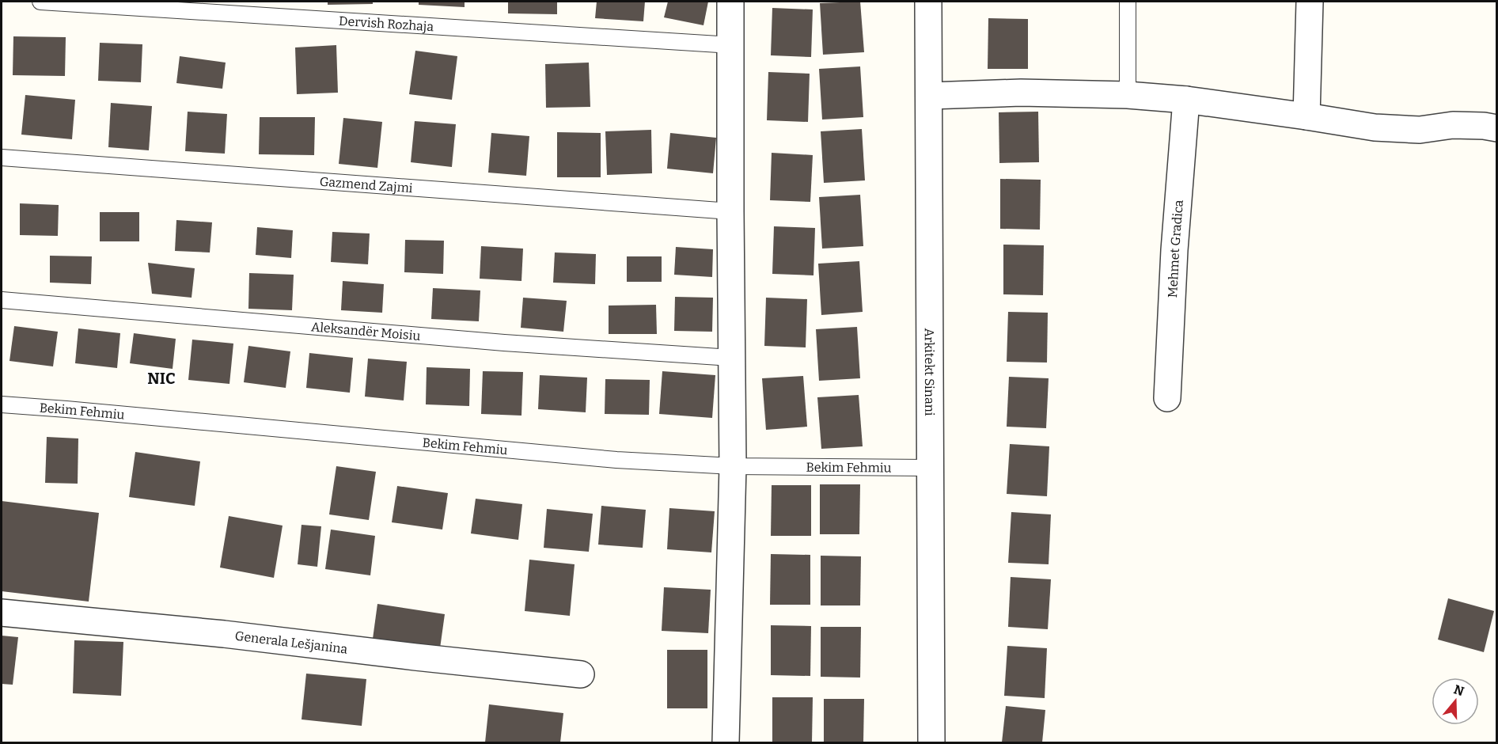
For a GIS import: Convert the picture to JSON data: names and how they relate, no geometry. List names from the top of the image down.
{
  "streets": {
    "street": ["Mehmet Gradica", "Arkitekt Sinani", "Generala Lešjanina"],
    "lane": [
      "Dervish Rozhaja",
      "Gazmend Zajmi",
      "Aleksandër Moisiu",
      "Bekim Fehmiu"
    ]
  },
  "crossings": [
    ["Arkitekt Sinani", "Bekim Fehmiu"]
  ],
  "districts": ["NIC"],
  "north": "top"
}
